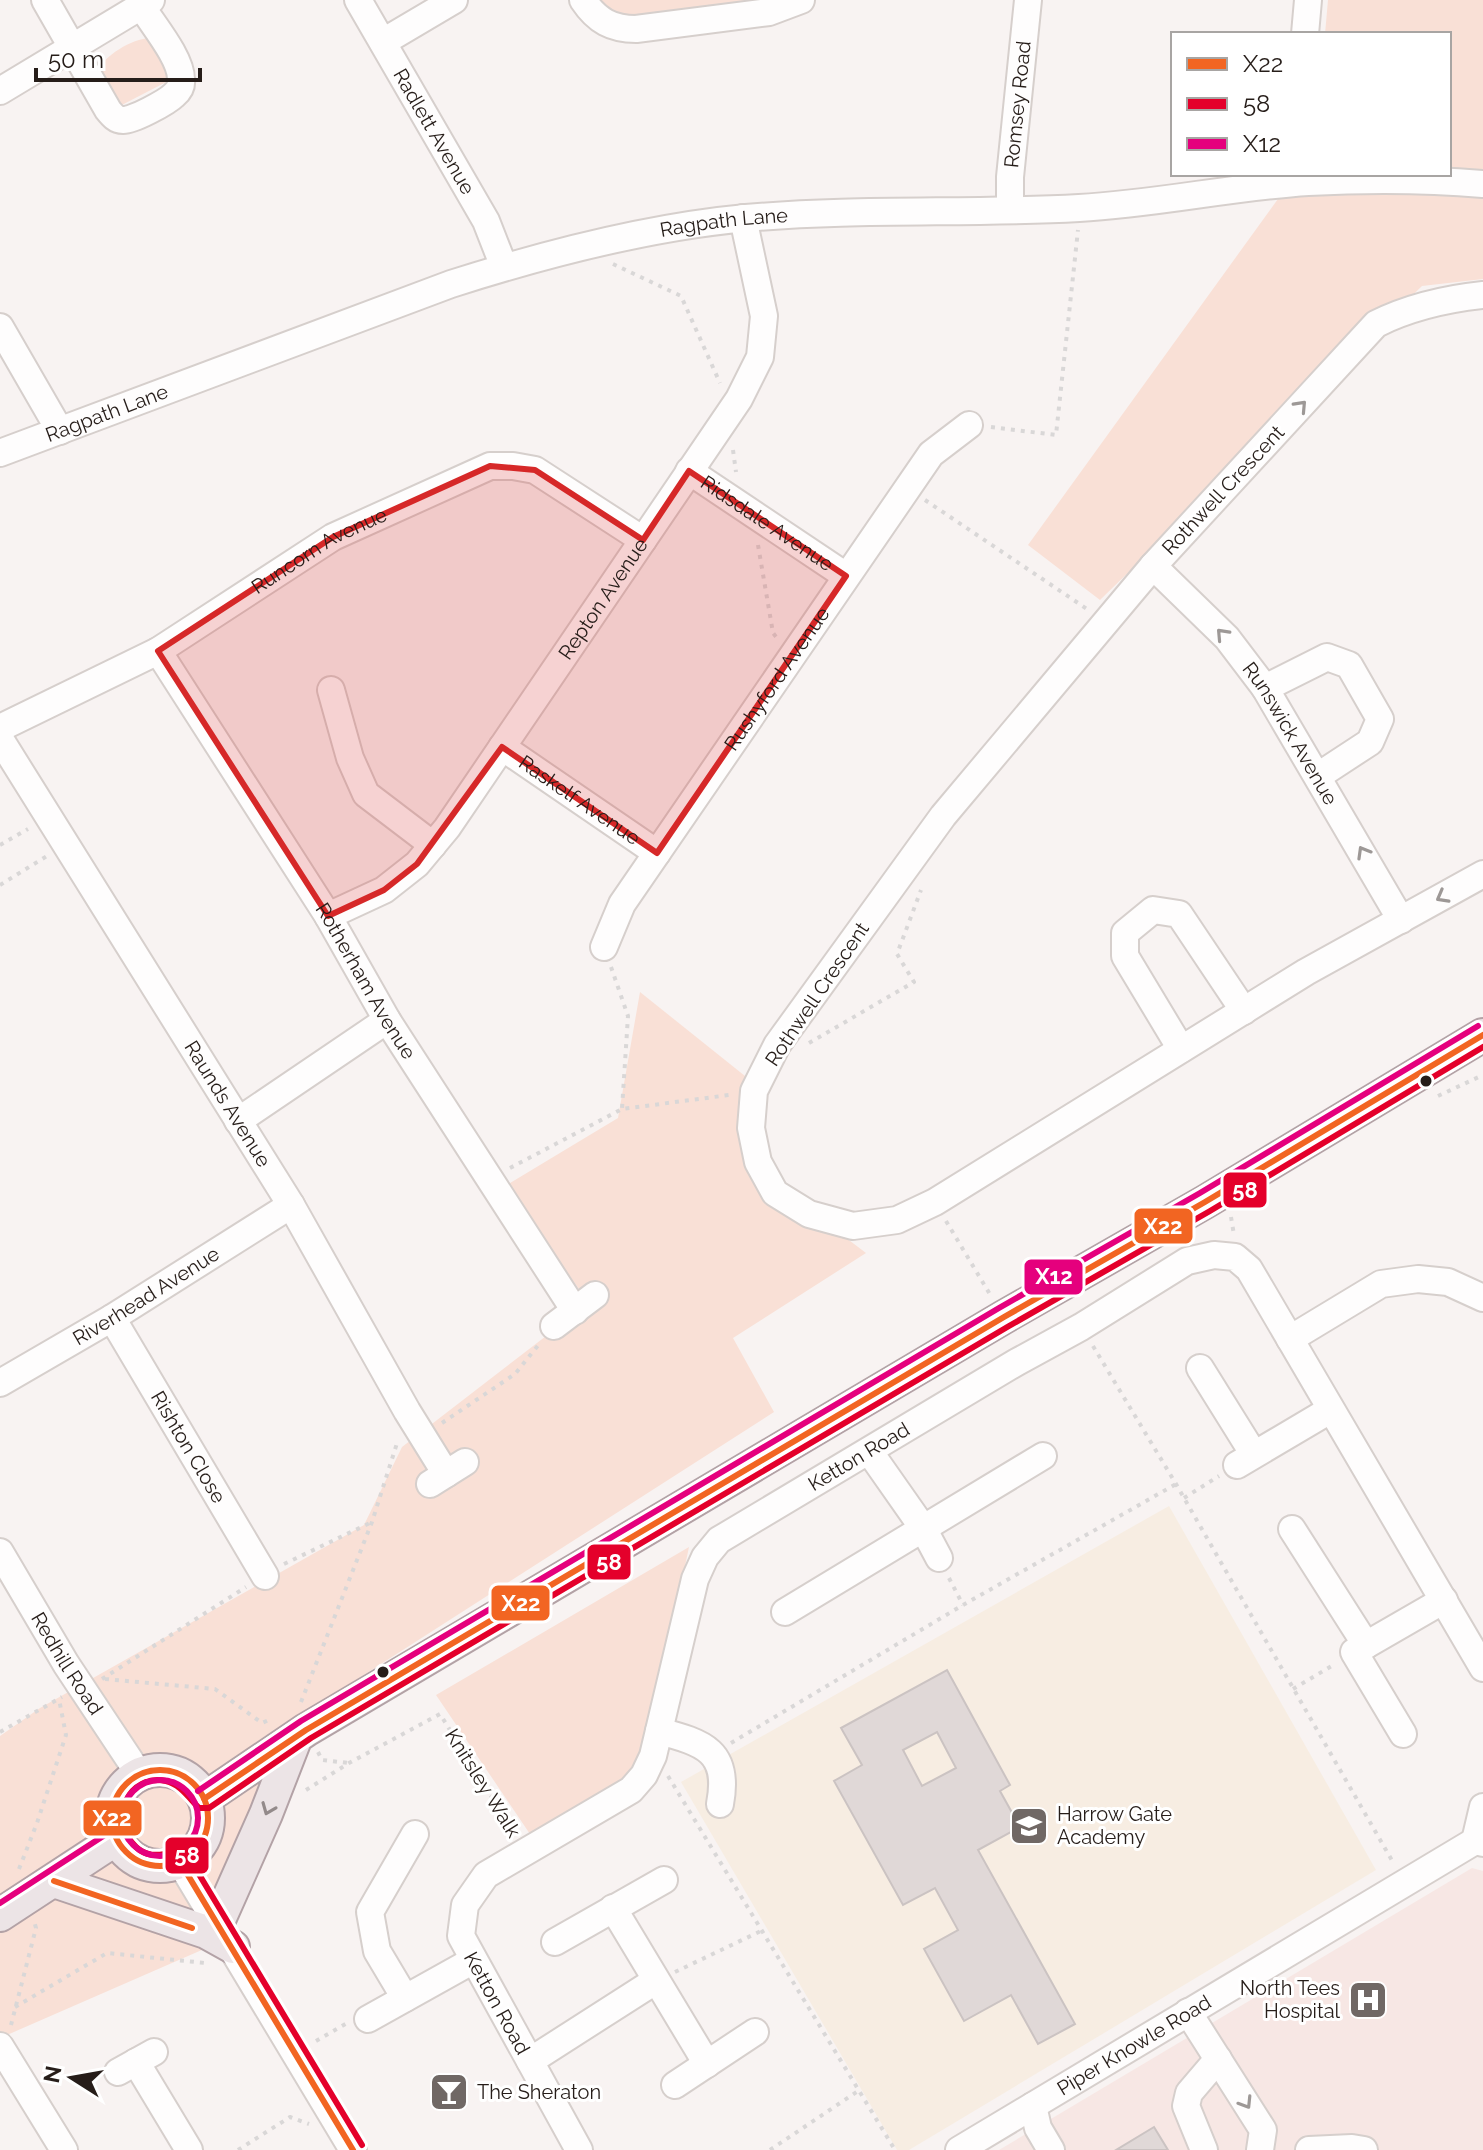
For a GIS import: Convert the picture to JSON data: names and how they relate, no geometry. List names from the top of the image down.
{
  "streets": {
    "street": [
      "Romsey Road",
      "Radlett Avenue",
      "Ragpath Lane",
      "Rothwell Crescent",
      "Ridsdale Avenue",
      "Runcorn Avenue",
      "Repton Avenue",
      "Rushyford Avenue",
      "Runswick Avenue",
      "Raskelf Avenue",
      "Rotherham Avenue",
      "Raunds Avenue",
      "Riverhead Avenue",
      "Rishton Close",
      "Ketton Road",
      "Redhill Road",
      "Piper Knowle Road"
    ],
    "path": ["Knitsley Walk"]
  },
  "crossings": [
    ["Romsey Road", "Ragpath Lane"],
    ["Radlett Avenue", "Ragpath Lane"],
    ["Ragpath Lane", "Repton Avenue"],
    ["Rothwell Crescent", "Runswick Avenue"],
    ["Ridsdale Avenue", "Repton Avenue"],
    ["Ridsdale Avenue", "Rushyford Avenue"],
    ["Runcorn Avenue", "Repton Avenue"],
    ["Runcorn Avenue", "Rotherham Avenue"],
    ["Repton Avenue", "Raskelf Avenue"],
    ["Repton Avenue", "Rotherham Avenue"],
    ["Rushyford Avenue", "Raskelf Avenue"],
    ["Raunds Avenue", "Riverhead Avenue"],
    ["Riverhead Avenue", "Rishton Close"],
    ["Ketton Road", "Knitsley Walk"]
  ],
  "one_way": ["Runswick Avenue"],
  "places": {
    "school or university": ["Harrow Gate Academy"],
    "hospital": ["North Tees Hospital"],
    "bar": ["The Sheraton"]
  },
  "lines": ["transit line X12", "transit line X22", "transit line 58"],
  "legend": ["X22", "58", "X12"],
  "scale_bar": "50 m",
  "north": "left"
}
